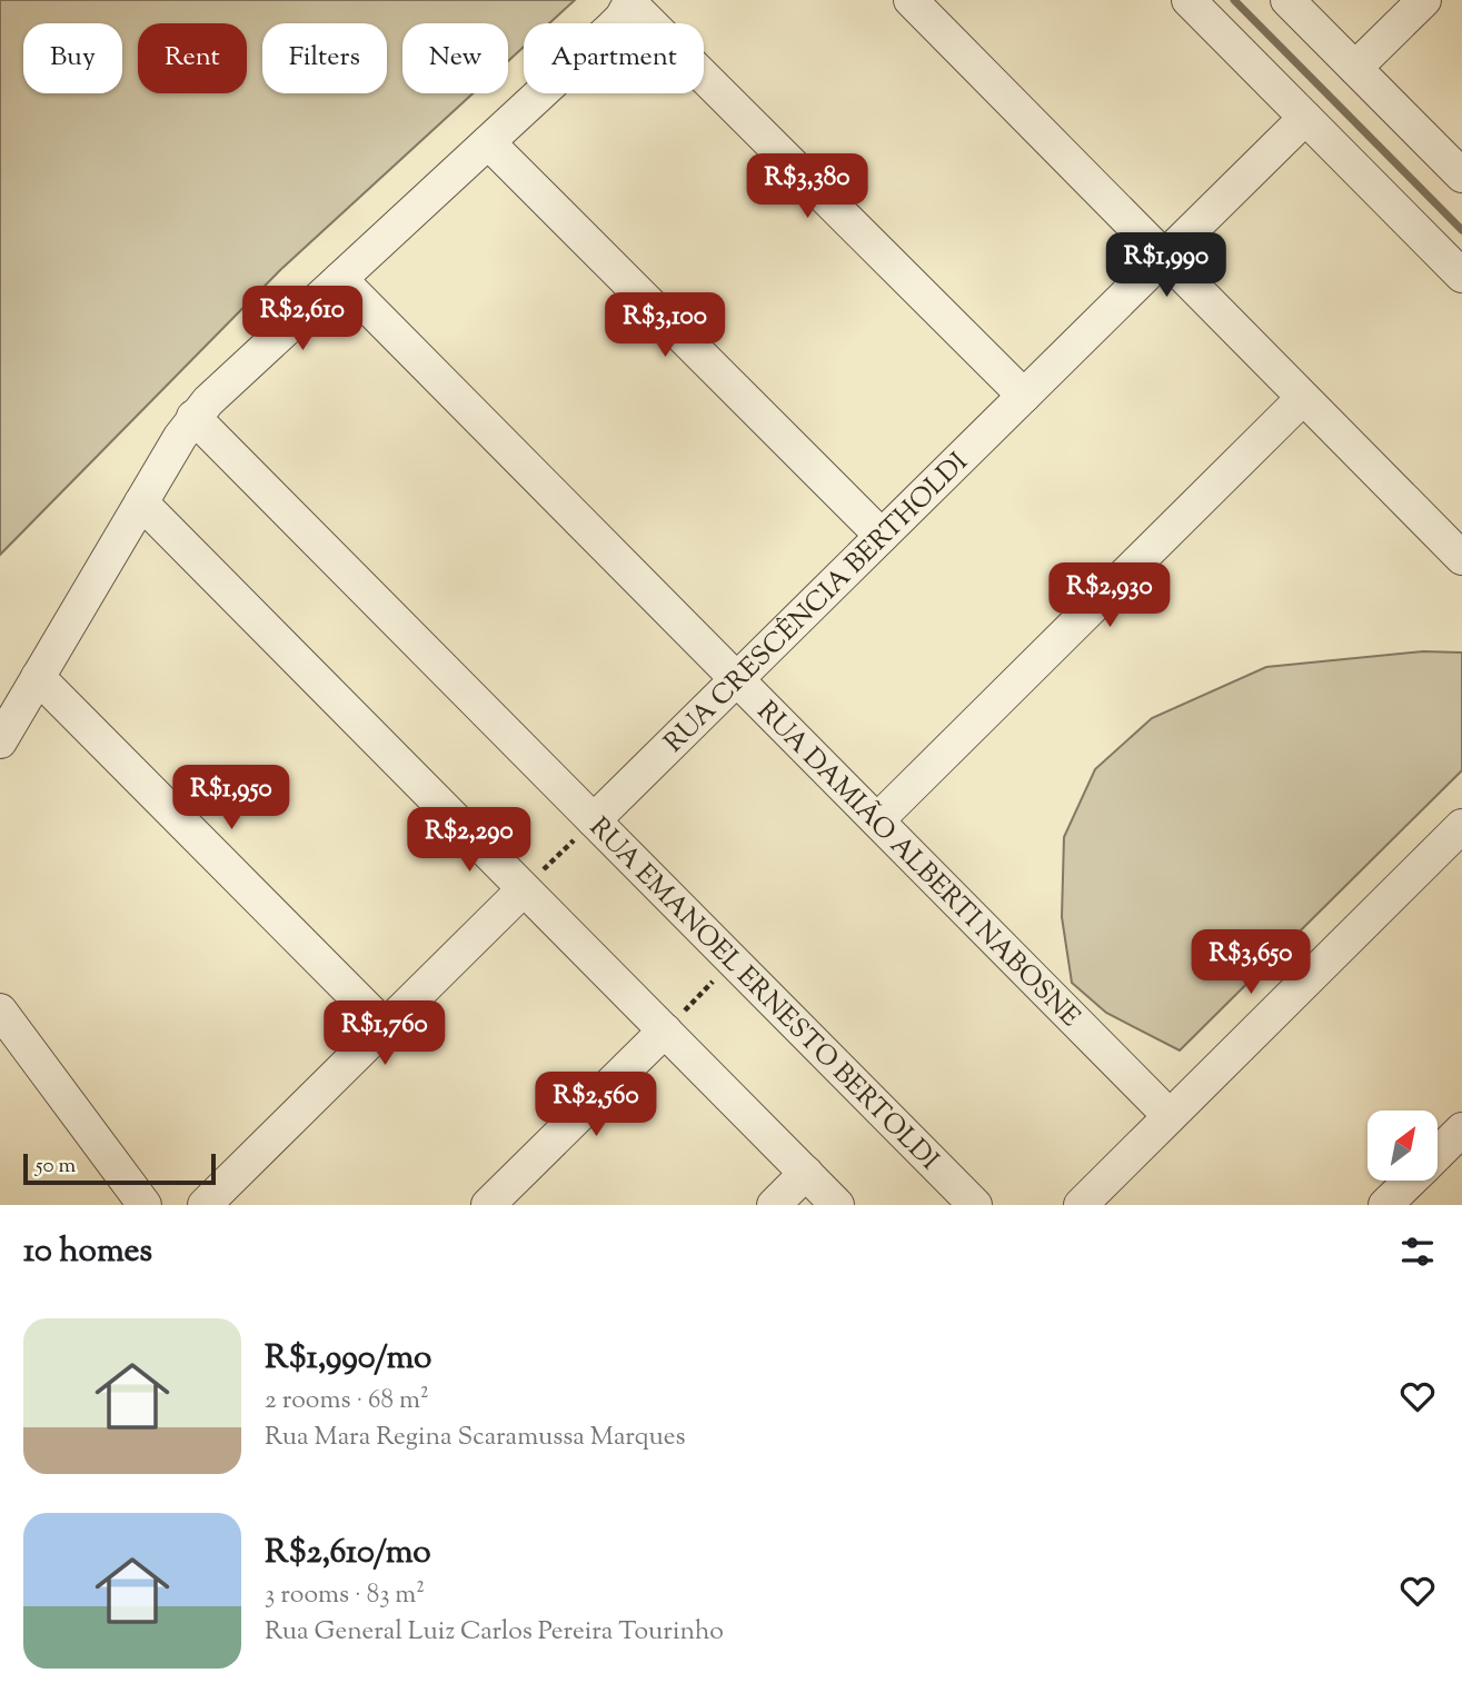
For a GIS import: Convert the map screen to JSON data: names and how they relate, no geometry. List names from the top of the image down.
{
  "streets": {
    "street": ["RUA CRESCÊNCIA BERTHOLDI", "RUA DAMIÃO ALBERTI NABOSNE", "RUA EMANOEL ERNESTO BERTOLDI"]
  },
  "crossings": [
    ["RUA CRESCÊNCIA BERTHOLDI", "RUA DAMIÃO ALBERTI NABOSNE"],
    ["RUA CRESCÊNCIA BERTHOLDI", "RUA EMANOEL ERNESTO BERTOLDI"]
  ],
  "scale_bar": "50 m",
  "north": "top right",
  "page": {
    "chip": [
      "Buy",
      "Rent",
      "Filters",
      "New",
      "Apartment"
    ],
    "price": [
      "R$3,380",
      "R$1,990",
      "R$2,610",
      "R$3,100",
      "R$2,930",
      "R$1,950",
      "R$2,290",
      "R$3,650",
      "R$1,760",
      "R$2,560"
    ],
    "scale": "50 m",
    "heading": "10 homes",
    "list": [
      {
        "name": "R$1,990/mo",
        "note": "2 rooms · 68 m² · Rua Mara Regina Scaramussa Marques"
      },
      {
        "name": "R$2,610/mo",
        "note": "3 rooms · 83 m² · Rua General Luiz Carlos Pereira Tourinho"
      }
    ]
  }
}
